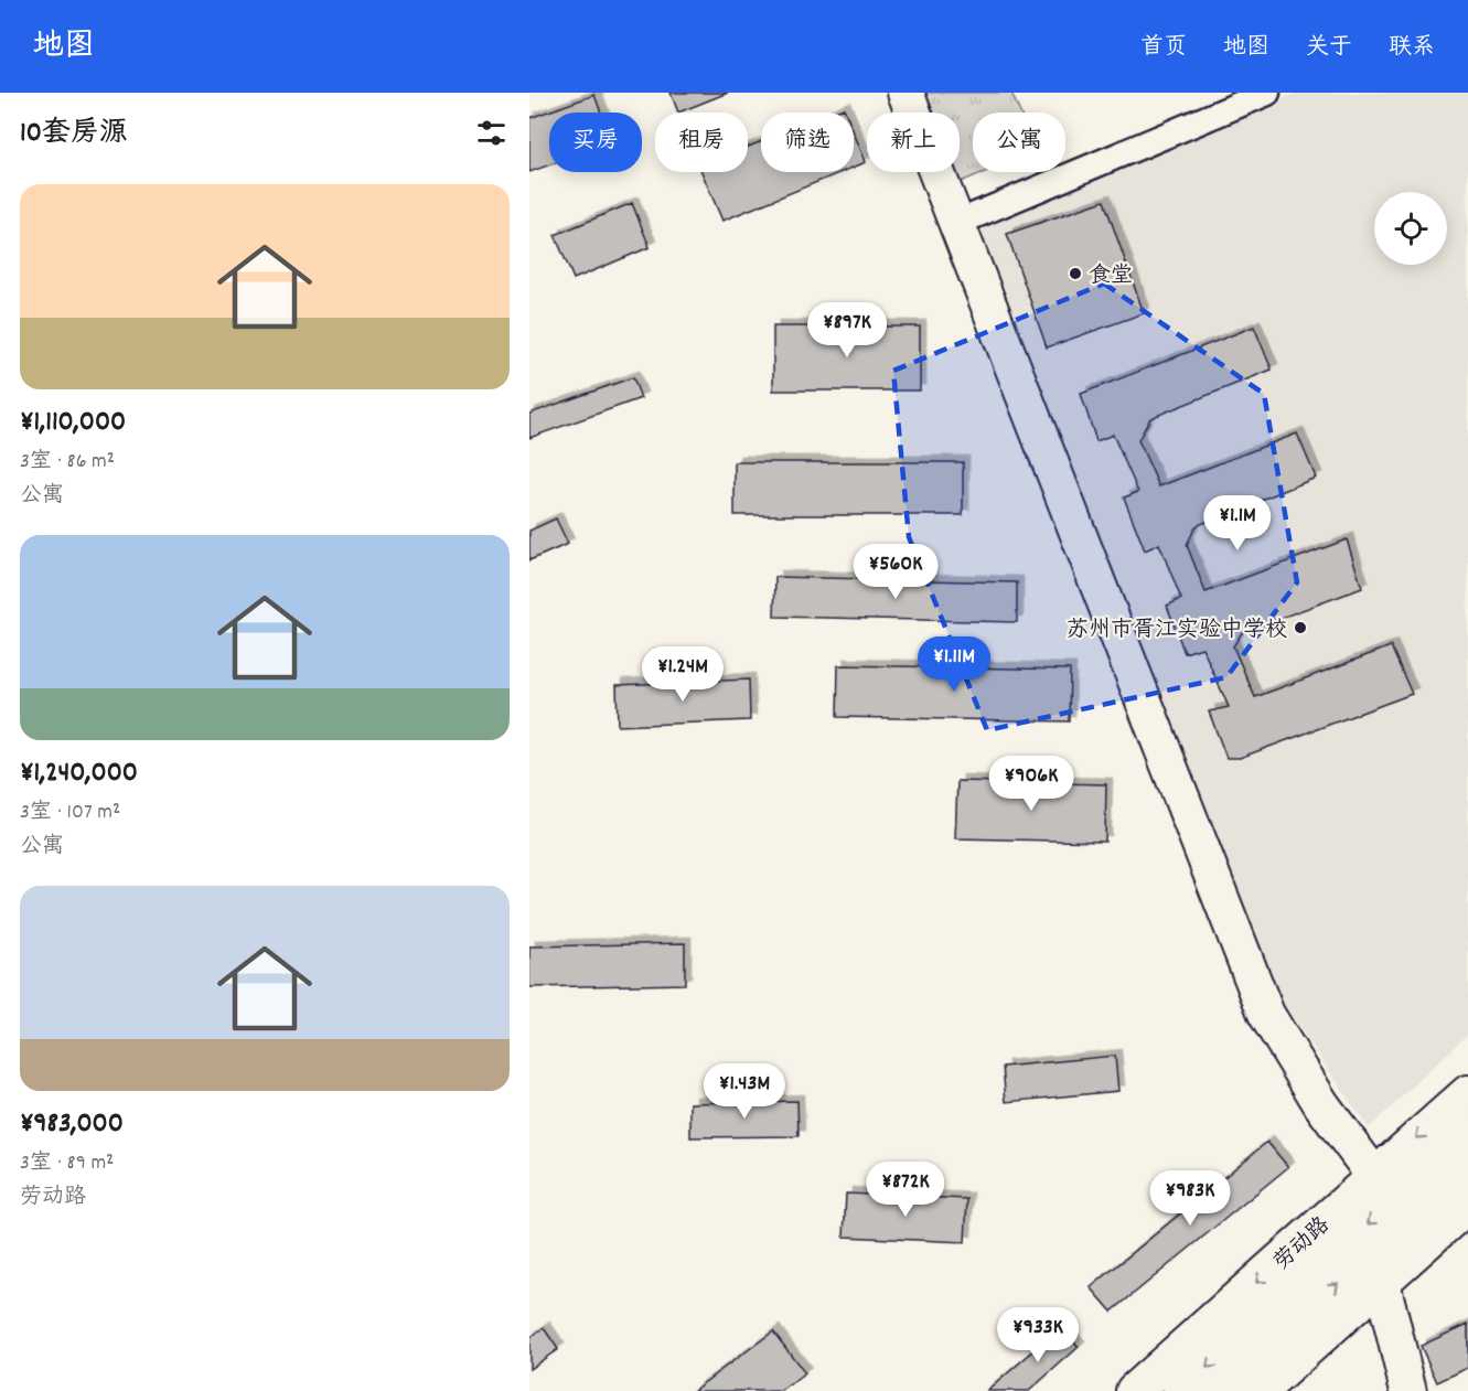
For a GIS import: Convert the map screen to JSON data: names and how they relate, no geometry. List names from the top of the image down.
{
  "streets": {
    "main road": ["劳动路"]
  },
  "places": ["食堂", "苏州市胥江实验中学校"],
  "page": {
    "header": "地图",
    "nav": [
      "首页",
      "地图",
      "关于",
      "联系"
    ],
    "heading": "10套房源",
    "chip": [
      "买房",
      "租房",
      "筛选",
      "新上",
      "公寓"
    ],
    "list": [
      {
        "name": "¥1,110,000",
        "note": "3室 · 86 m² · 公寓"
      },
      {
        "name": "¥1,240,000",
        "note": "3室 · 107 m² · 公寓"
      },
      {
        "name": "¥983,000",
        "note": "3室 · 89 m² · 劳动路"
      }
    ],
    "price": [
      "¥897K",
      "¥1.1M",
      "¥560K",
      "¥1.11M",
      "¥1.24M",
      "¥906K",
      "¥1.43M",
      "¥872K",
      "¥983K",
      "¥933K"
    ]
  }
}
